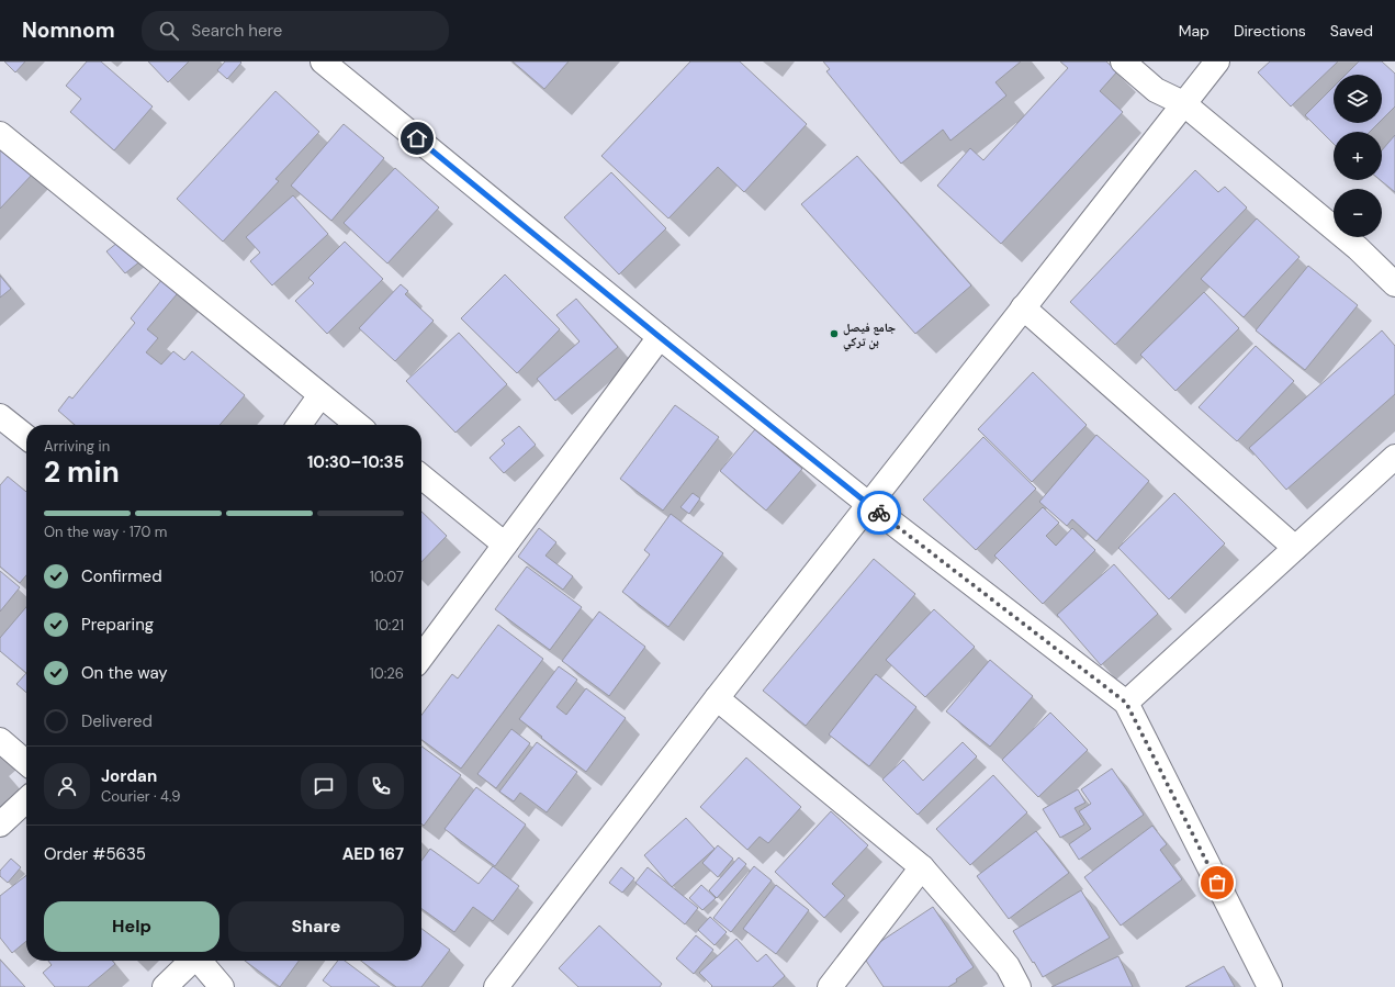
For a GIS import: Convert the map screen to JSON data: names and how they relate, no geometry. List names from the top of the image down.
{
  "places": ["جامع فيصل بن تركي"],
  "page": {
    "header": "Nomnom",
    "search": "Search here",
    "nav": ["Map", "Directions", "Saved"],
    "map_buttons": ["+", "−"],
    "heading": ["2 min", "Arriving in", "10:30–10:35"],
    "panel": [
      "Jordan",
      "Courier · 4.9",
      "Order #5635",
      "AED 167"
    ],
    "bar": "On the way · 170 m",
    "list": [
      ["Confirmed", "10:07"],
      ["Preparing", "10:21"],
      ["On the way", "10:26"],
      "Delivered"
    ],
    "buttons": ["Help", "Share"]
  }
}
